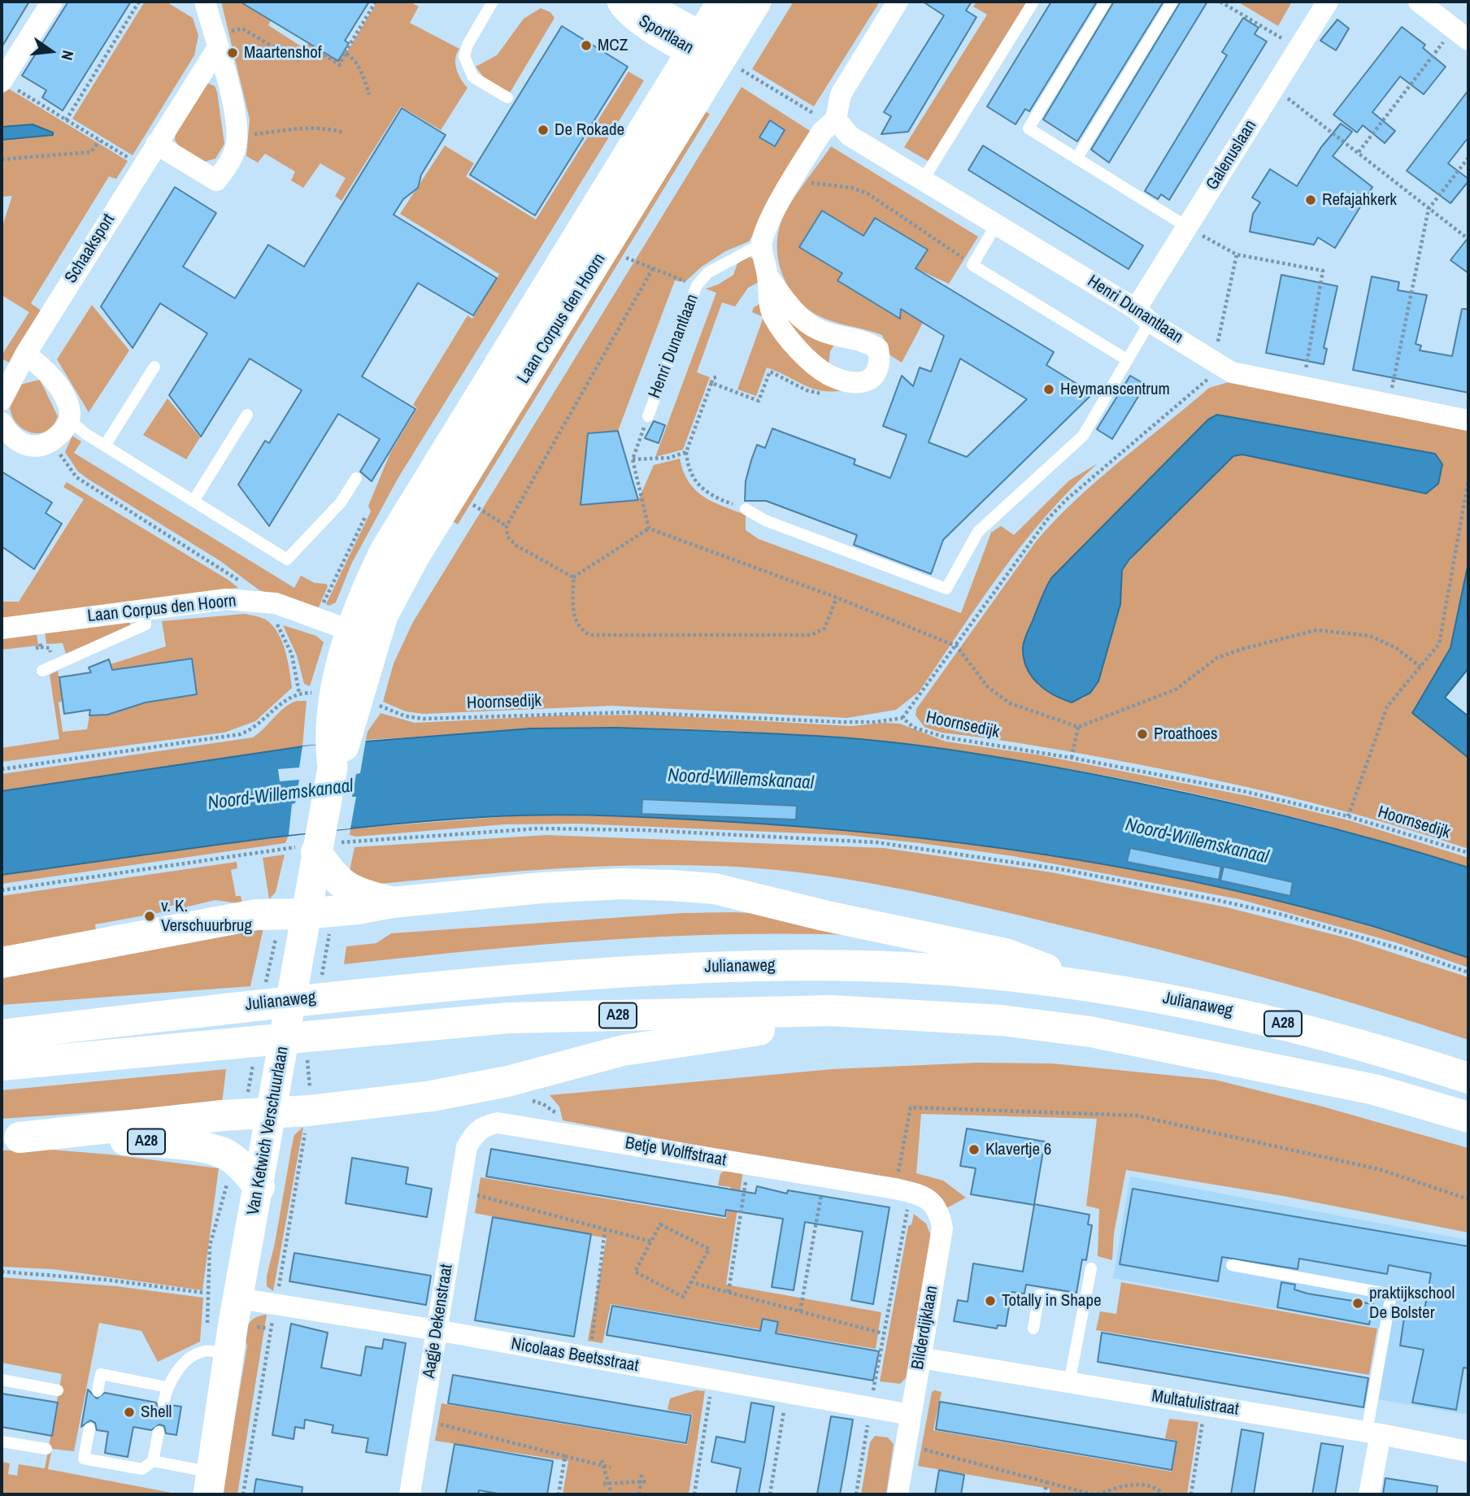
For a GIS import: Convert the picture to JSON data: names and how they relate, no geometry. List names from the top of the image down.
{
  "streets": {
    "highway": ["Julianaweg", "A28"],
    "main road": ["Laan Corpus den Hoorn", "Van Ketwich Verschuurlaan"],
    "street": [
      "Sportlaan",
      "Galenuslaan",
      "Schaaksport",
      "Henri Dunantlaan",
      "Betje Wolffstraat",
      "Aagje Dekenstraat",
      "Bilderdijklaan",
      "Nicolaas Beetsstraat",
      "Multatulistraat"
    ],
    "path": ["Hoornsedijk"]
  },
  "crossings": [
    ["Sportlaan", "Laan Corpus den Hoorn"],
    ["Galenuslaan", "Henri Dunantlaan"],
    ["Laan Corpus den Hoorn", "Van Ketwich Verschuurlaan"],
    ["Julianaweg", "A28"],
    ["A28", "Van Ketwich Verschuurlaan"],
    ["Van Ketwich Verschuurlaan", "Nicolaas Beetsstraat"],
    ["Betje Wolffstraat", "Aagje Dekenstraat"],
    ["Betje Wolffstraat", "Bilderdijklaan"],
    ["Aagje Dekenstraat", "Nicolaas Beetsstraat"],
    ["Bilderdijklaan", "Nicolaas Beetsstraat"],
    ["Bilderdijklaan", "Multatulistraat"]
  ],
  "water": ["Noord-Willemskanaal"],
  "places": [
    "MCZ",
    "Maartenshof",
    "De Rokade",
    "Refajahkerk",
    "Heymanscentrum",
    "Proathoes",
    "v. K. Verschuurbrug",
    "Klavertje 6",
    "Totally in Shape",
    "praktijkschool De Bolster",
    "Shell"
  ],
  "north": "right"
}
